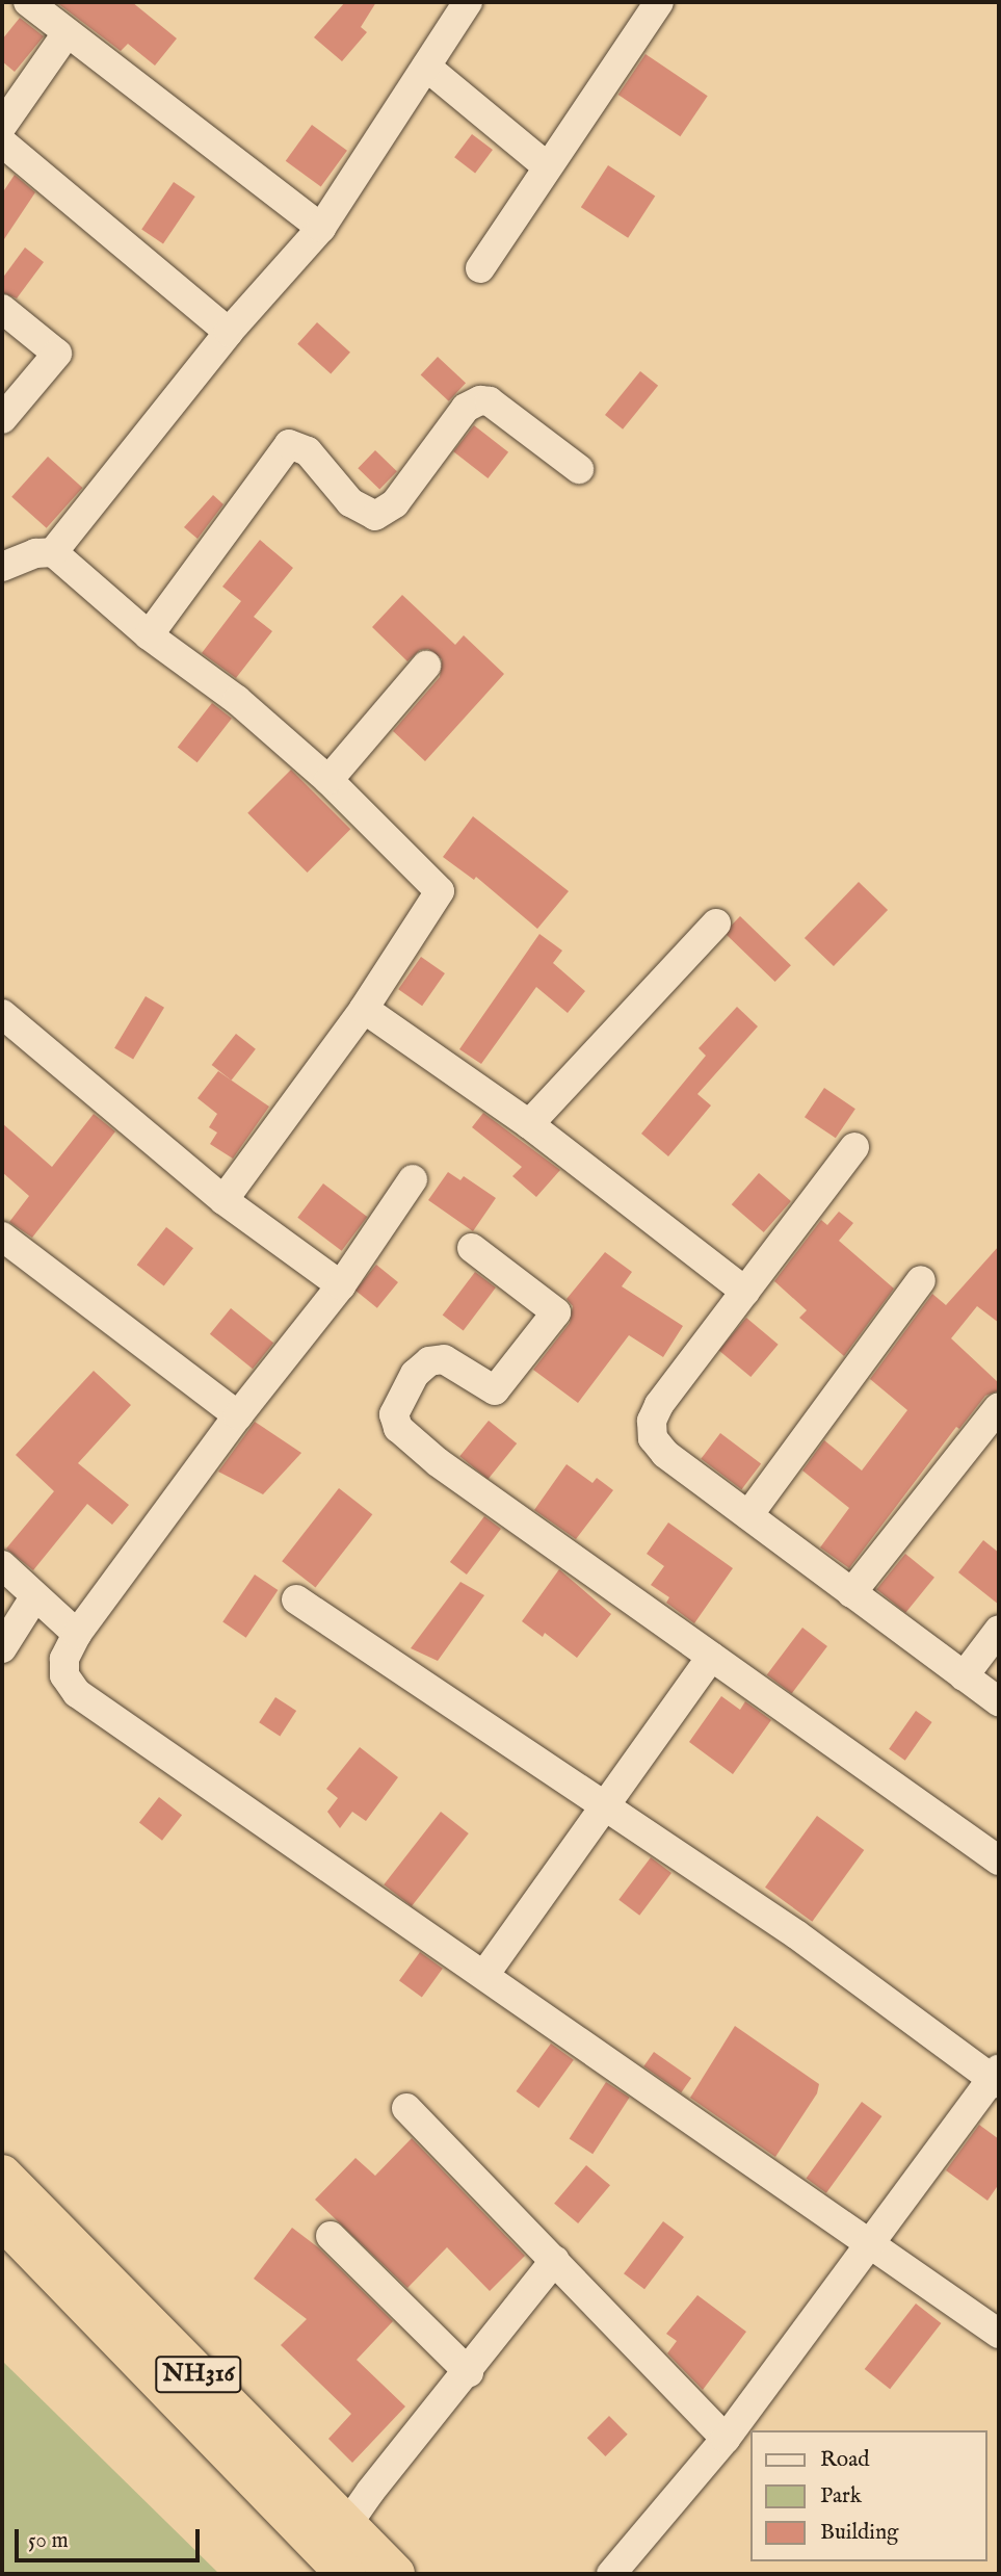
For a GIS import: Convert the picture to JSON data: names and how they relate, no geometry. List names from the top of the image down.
{
  "streets": {
    "highway": ["NH316"]
  },
  "legend": ["Road", "Park", "Building"],
  "scale_bar": "50 m"
}
